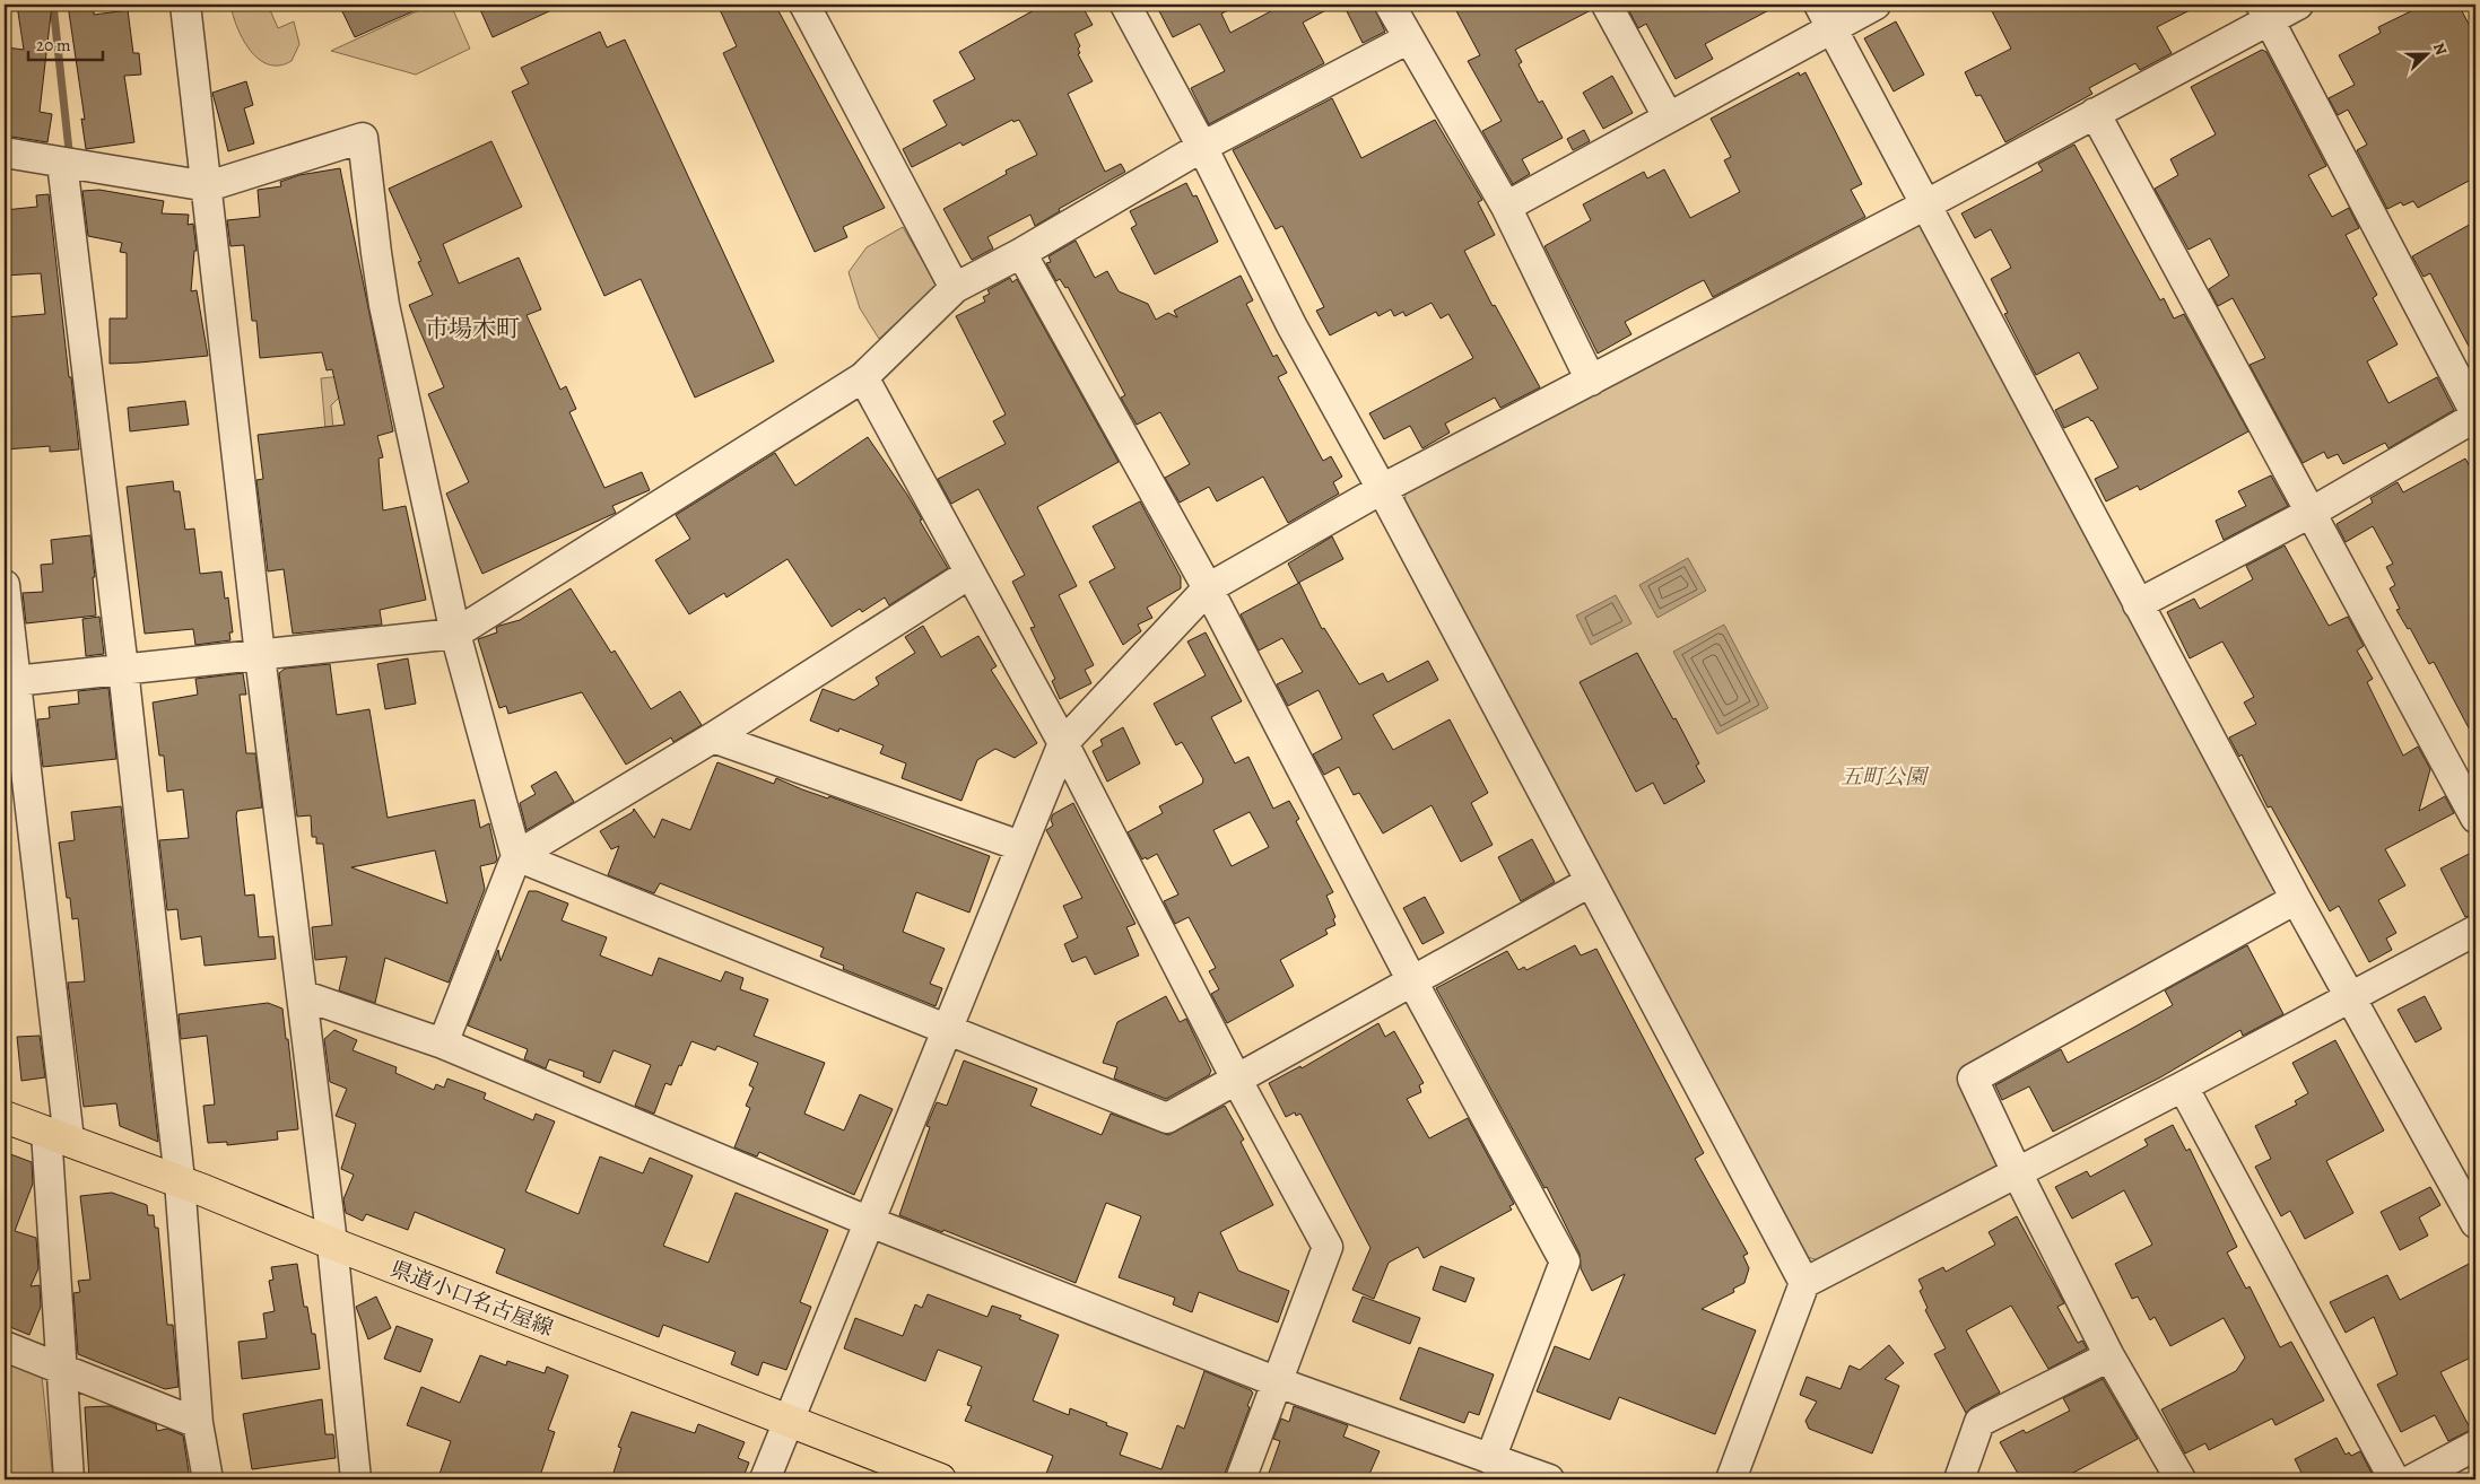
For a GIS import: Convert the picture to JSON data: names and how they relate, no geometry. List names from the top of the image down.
{
  "streets": {
    "main road": ["県道小口名古屋線"]
  },
  "districts": ["市場木町"],
  "parks": ["五町公園"],
  "scale_bar": "20 m",
  "north": "right"
}
